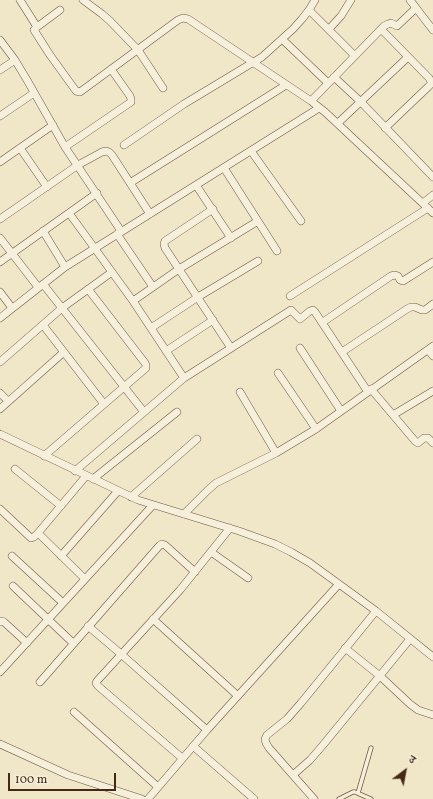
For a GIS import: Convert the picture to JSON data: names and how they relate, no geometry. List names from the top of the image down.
{
  "scale_bar": "100 m",
  "north": "top right"
}
